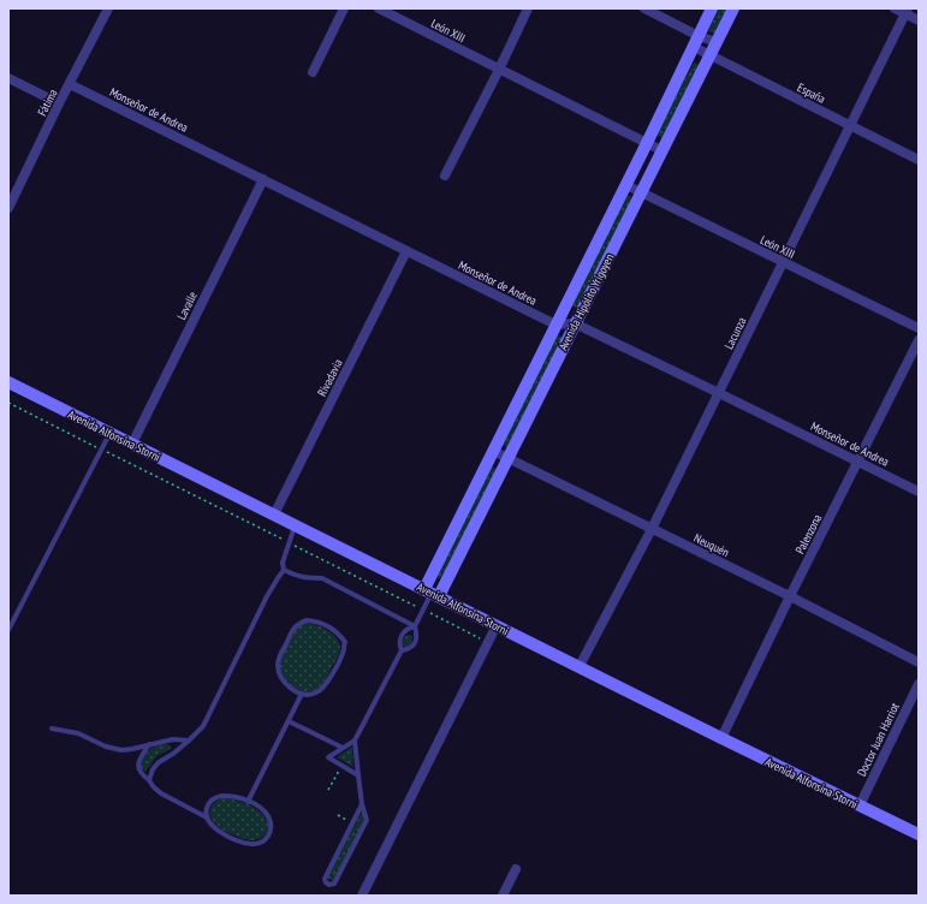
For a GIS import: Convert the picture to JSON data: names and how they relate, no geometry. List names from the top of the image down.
{
  "streets": {
    "main road": ["Avenida Hipólito Yrigoyen", "Avenida Alfonsina Storni"],
    "street": [
      "León XIII",
      "España",
      "Fátima",
      "Monseñor de Andrea",
      "Lavalle",
      "Lacunza",
      "Rivadavia",
      "Palenzona",
      "Neuquén",
      "Doctor Juan Harriot"
    ]
  },
  "crossings": [
    ["León XIII", "Avenida Hipólito Yrigoyen"],
    ["León XIII", "Lacunza"],
    ["España", "Avenida Hipólito Yrigoyen"],
    ["España", "Lacunza"],
    ["Fátima", "Monseñor de Andrea"],
    ["Monseñor de Andrea", "Avenida Hipólito Yrigoyen"],
    ["Monseñor de Andrea", "Lavalle"],
    ["Monseñor de Andrea", "Lacunza"],
    ["Monseñor de Andrea", "Rivadavia"],
    ["Monseñor de Andrea", "Palenzona"],
    ["Avenida Hipólito Yrigoyen", "Avenida Alfonsina Storni"],
    ["Avenida Hipólito Yrigoyen", "Neuquén"],
    ["Lavalle", "Avenida Alfonsina Storni"],
    ["Lacunza", "Avenida Alfonsina Storni"],
    ["Lacunza", "Neuquén"],
    ["Rivadavia", "Avenida Alfonsina Storni"],
    ["Avenida Alfonsina Storni", "Palenzona"],
    ["Avenida Alfonsina Storni", "Doctor Juan Harriot"],
    ["Palenzona", "Neuquén"]
  ]
}
